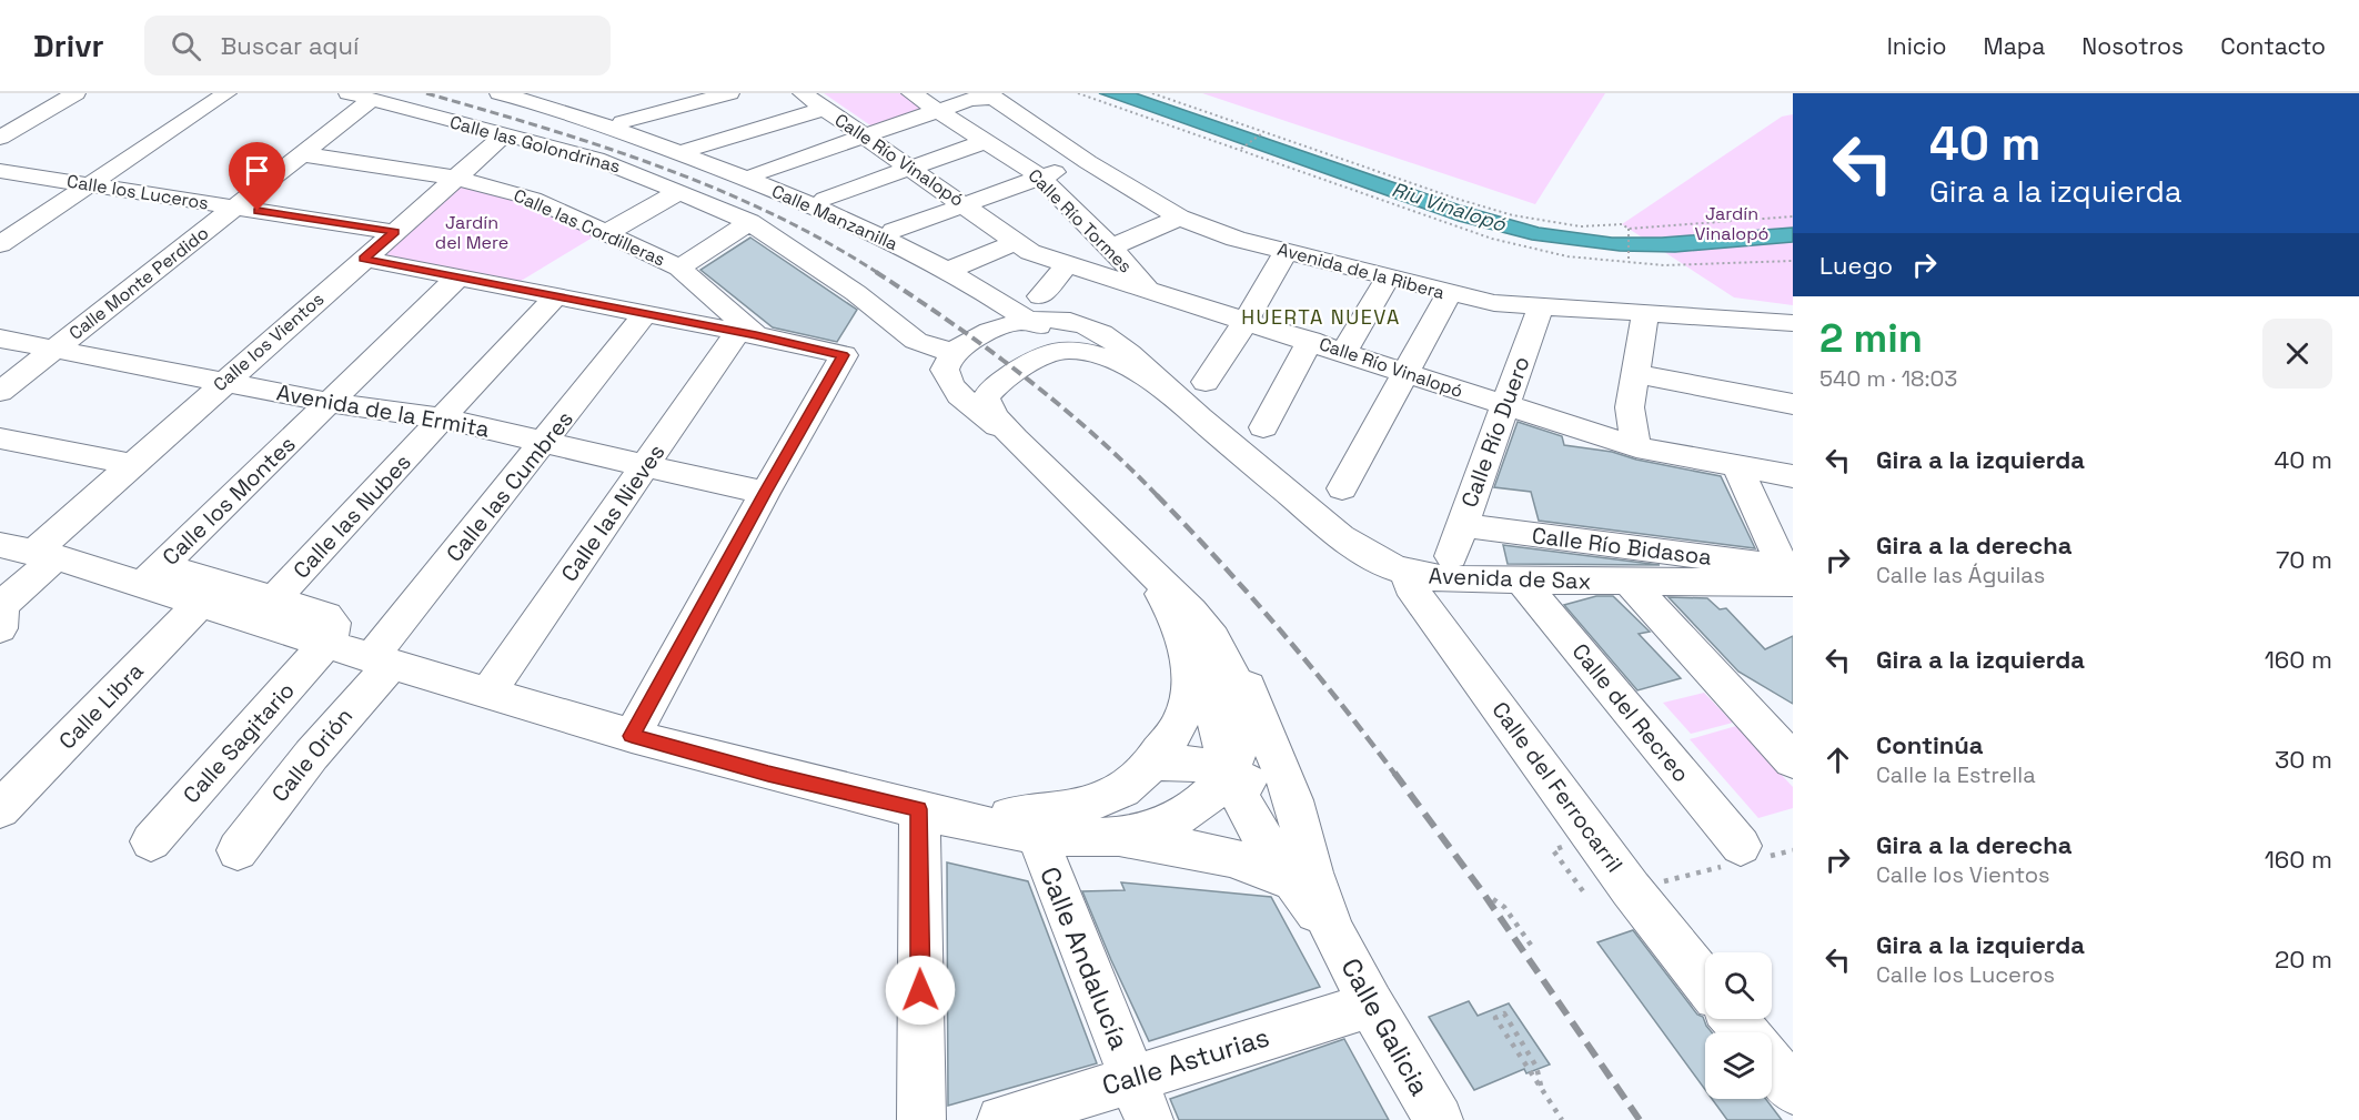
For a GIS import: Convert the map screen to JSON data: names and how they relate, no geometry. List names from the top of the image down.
{
  "streets": {
    "street": [
      "Calle las Golondrinas",
      "Calle Río Vinalopó",
      "Calle los Luceros",
      "Calle Manzanilla",
      "Calle Río Tormes",
      "Calle las Cordilleras",
      "Avenida de la Ribera",
      "Calle Monte Perdido",
      "Calle los Vientos",
      "Avenida de la Ermita",
      "Calle Río Duero",
      "Calle las Cumbres",
      "Calle los Montes",
      "Calle las Nieves",
      "Calle las Nubes",
      "Calle Río Bidasoa",
      "Avenida de Sax",
      "Calle Libra",
      "Calle del Recreo",
      "Calle Sagitario",
      "Calle Orión",
      "Calle del Ferrocarril",
      "Calle Andalucía",
      "Calle Galicia",
      "Calle Asturias"
    ]
  },
  "crossings": [
    ["Calle las Golondrinas", "Calle Monte Perdido"],
    ["Calle las Golondrinas", "Calle los Vientos"],
    ["Calle Río Vinalopó", "Calle Río Tormes"],
    ["Calle Río Vinalopó", "Calle Río Duero"],
    ["Calle los Luceros", "Calle Monte Perdido"],
    ["Calle los Luceros", "Calle los Vientos"],
    ["Calle Manzanilla", "Avenida de Sax"],
    ["Calle Río Tormes", "Avenida de la Ribera"],
    ["Calle las Cordilleras", "Calle Monte Perdido"],
    ["Calle las Cordilleras", "Calle los Vientos"],
    ["Calle las Cordilleras", "Calle las Nieves"],
    ["Avenida de la Ribera", "Calle Río Duero"],
    ["Calle Monte Perdido", "Avenida de la Ermita"],
    ["Calle los Vientos", "Avenida de la Ermita"],
    ["Avenida de la Ermita", "Calle las Cumbres"],
    ["Avenida de la Ermita", "Calle los Montes"],
    ["Avenida de la Ermita", "Calle las Nieves"],
    ["Avenida de la Ermita", "Calle las Nubes"],
    ["Calle Río Duero", "Calle Río Bidasoa"],
    ["Calle las Cumbres", "Calle Orión"],
    ["Calle Río Bidasoa", "Avenida de Sax"],
    ["Avenida de Sax", "Calle del Recreo"],
    ["Avenida de Sax", "Calle del Ferrocarril"],
    ["Calle Andalucía", "Calle Asturias"],
    ["Calle Galicia", "Calle Asturias"]
  ],
  "districts": ["HUERTA NUEVA"],
  "water": ["Riu Vinalopó"],
  "parks": ["Jardín Vinalopó", "Jardín del Mere"],
  "page": {
    "header": "Drivr",
    "search": "Buscar aquí",
    "nav": [
      "Inicio",
      "Mapa",
      "Nosotros",
      "Contacto"
    ],
    "turn": ["40 m", "Gira a la izquierda"],
    "then": "Luego",
    "heading": ["2 min", "540 m · 18:03"],
    "list": [
      {
        "name": "Gira a la izquierda",
        "value": "40 m"
      },
      {
        "name": "Gira a la derecha",
        "note": "Calle las Águilas",
        "value": "70 m"
      },
      {
        "name": "Gira a la izquierda",
        "value": "160 m"
      },
      {
        "name": "Continúa",
        "note": "Calle la Estrella",
        "value": "30 m"
      },
      {
        "name": "Gira a la derecha",
        "note": "Calle los Vientos",
        "value": "160 m"
      },
      {
        "name": "Gira a la izquierda",
        "note": "Calle los Luceros",
        "value": "20 m"
      }
    ]
  }
}
